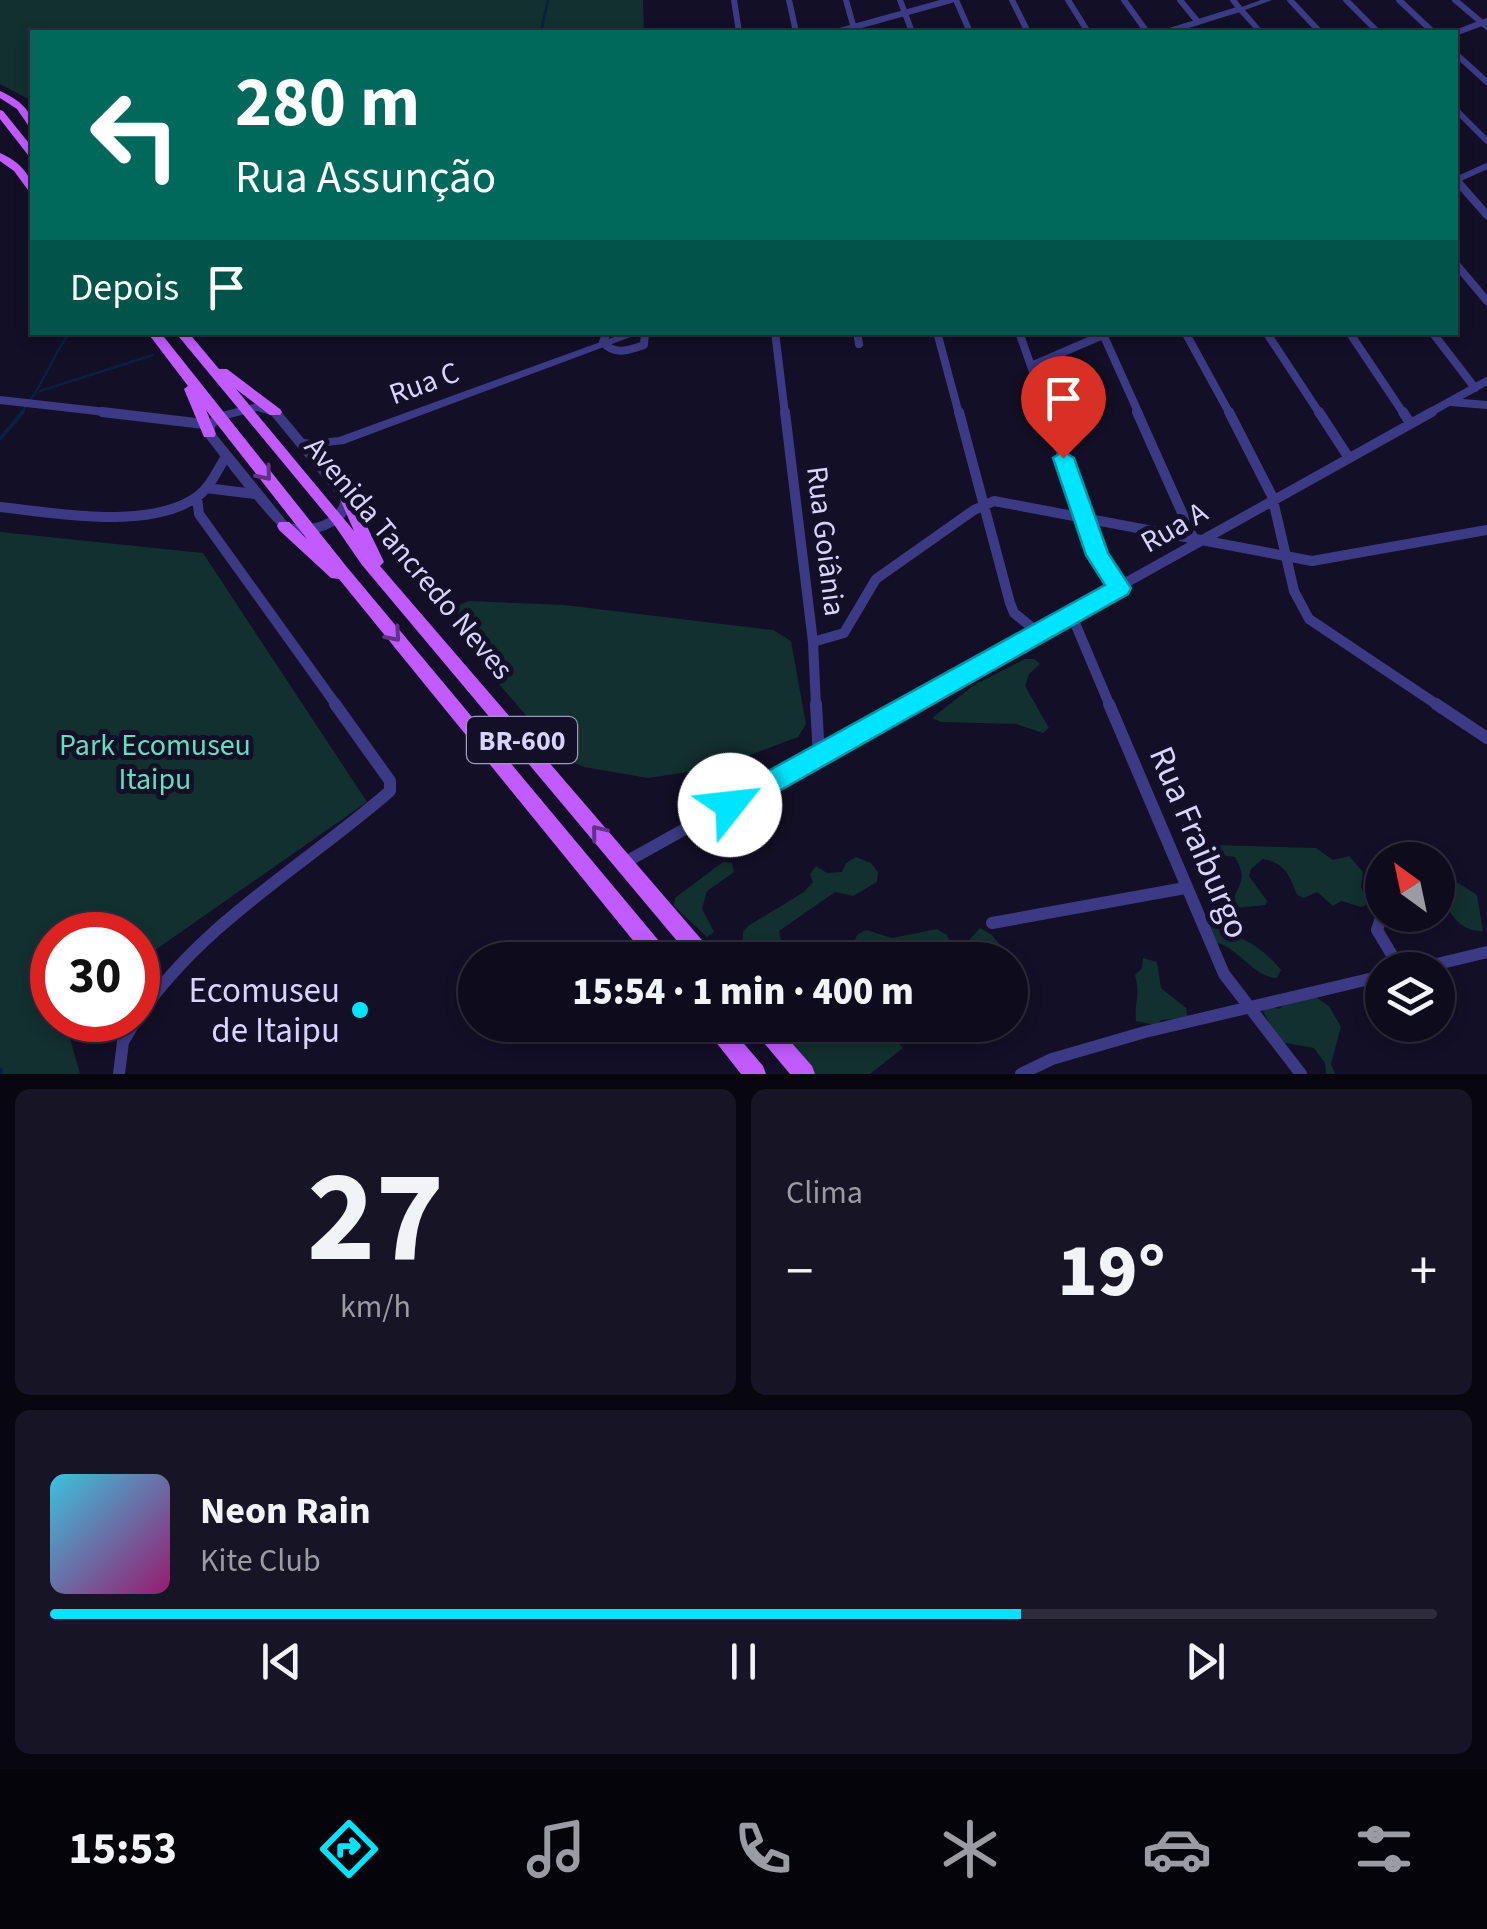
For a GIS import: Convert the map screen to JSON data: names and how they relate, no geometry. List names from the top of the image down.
{
  "streets": {
    "main road": ["Avenida Tancredo Neves", "BR-600"],
    "street": [
      "Rua C",
      "Rua A",
      "Rua Goiânia",
      "Rua Fraiburgo"
    ]
  },
  "crossings": [
    ["Rua A", "Rua Goiânia"],
    ["Rua A", "Avenida Tancredo Neves"],
    ["Rua A", "Rua Fraiburgo"]
  ],
  "parks": ["Park Ecomuseu Itaipu"],
  "places": ["Ecomuseu de Itaipu"],
  "north": "top left",
  "page": {
    "turn": ["280 m", "Rua Assunção"],
    "then": "Depois",
    "limit": "30",
    "trip": "15:54 · 1 min · 400 m",
    "tile": [
      ["27", "km/h"],
      "Clima"
    ],
    "heat": ["−", "19°", "+"],
    "song": ["Neon Rain", "Kite Club"],
    "tabs": "15:53"
  }
}
